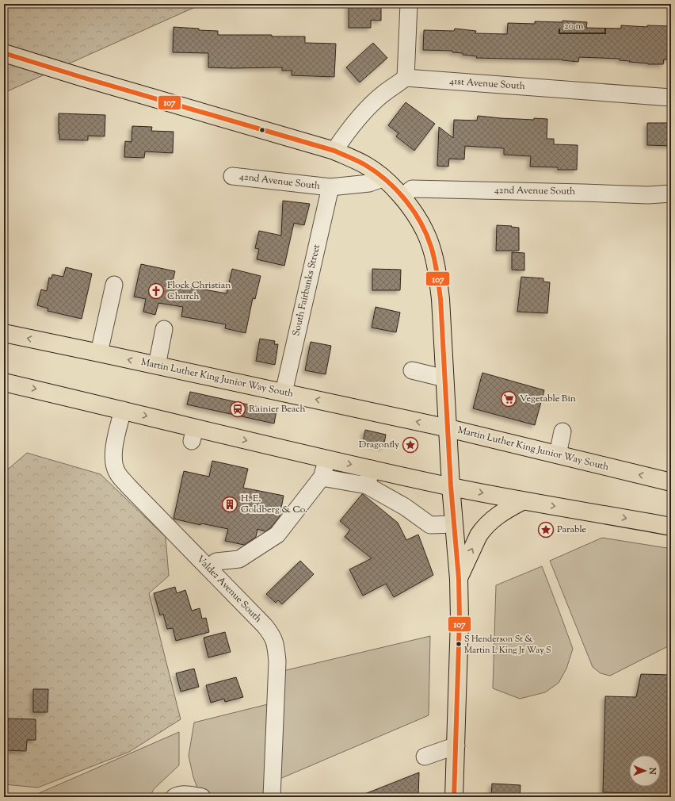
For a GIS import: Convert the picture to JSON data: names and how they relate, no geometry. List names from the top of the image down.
{
  "streets": {
    "main road": ["Martin Luther King Junior Way South"],
    "street": [
      "41st Avenue South",
      "42nd Avenue South",
      "South Fairbanks Street",
      "Valdez Avenue South"
    ]
  },
  "crossings": [
    ["42nd Avenue South", "South Fairbanks Street"],
    ["South Fairbanks Street", "Martin Luther King Junior Way South"]
  ],
  "places": {
    "church": ["Flock Christian Church"],
    "supermarket": ["Vegetable Bin"],
    "station": ["Rainier Beach"],
    "place": ["Dragonfly", "Parable"],
    "building": ["H. E. Goldberg & Co."],
    "other": ["S Henderson St & Martin L King Jr Way S"]
  },
  "lines": ["transit line 107"],
  "scale_bar": "20 m",
  "north": "right"
}
